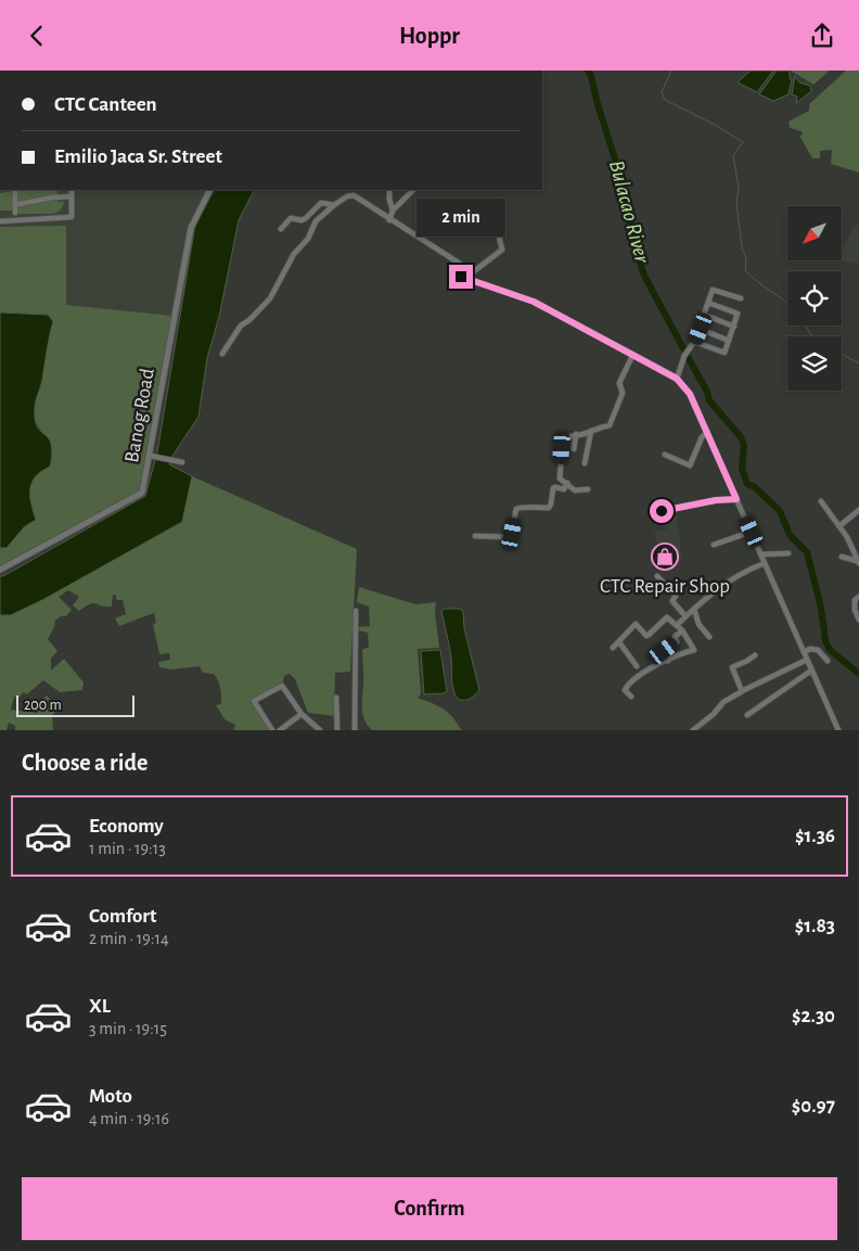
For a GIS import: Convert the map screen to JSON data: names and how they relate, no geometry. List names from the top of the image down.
{
  "streets": {
    "street": ["Banog Road"]
  },
  "water": ["Bulacao River"],
  "places": {
    "shop": ["CTC Repair Shop"]
  },
  "scale_bar": "200 m",
  "north": "bottom left",
  "page": {
    "header": "Hoppr",
    "banner": ["CTC Canteen", "Emilio Jaca Sr. Street"],
    "bubble": "2 min",
    "scale": "200 m",
    "heading": "Choose a ride",
    "list": [
      {
        "name": "Economy",
        "note": "1 min · 19:13",
        "value": "$1.36"
      },
      {
        "name": "Comfort",
        "note": "2 min · 19:14",
        "value": "$1.83"
      },
      {
        "name": "XL",
        "note": "3 min · 19:15",
        "value": "$2.30"
      },
      {
        "name": "Moto",
        "note": "4 min · 19:16",
        "value": "$0.97"
      }
    ],
    "buttons": "Confirm"
  }
}
